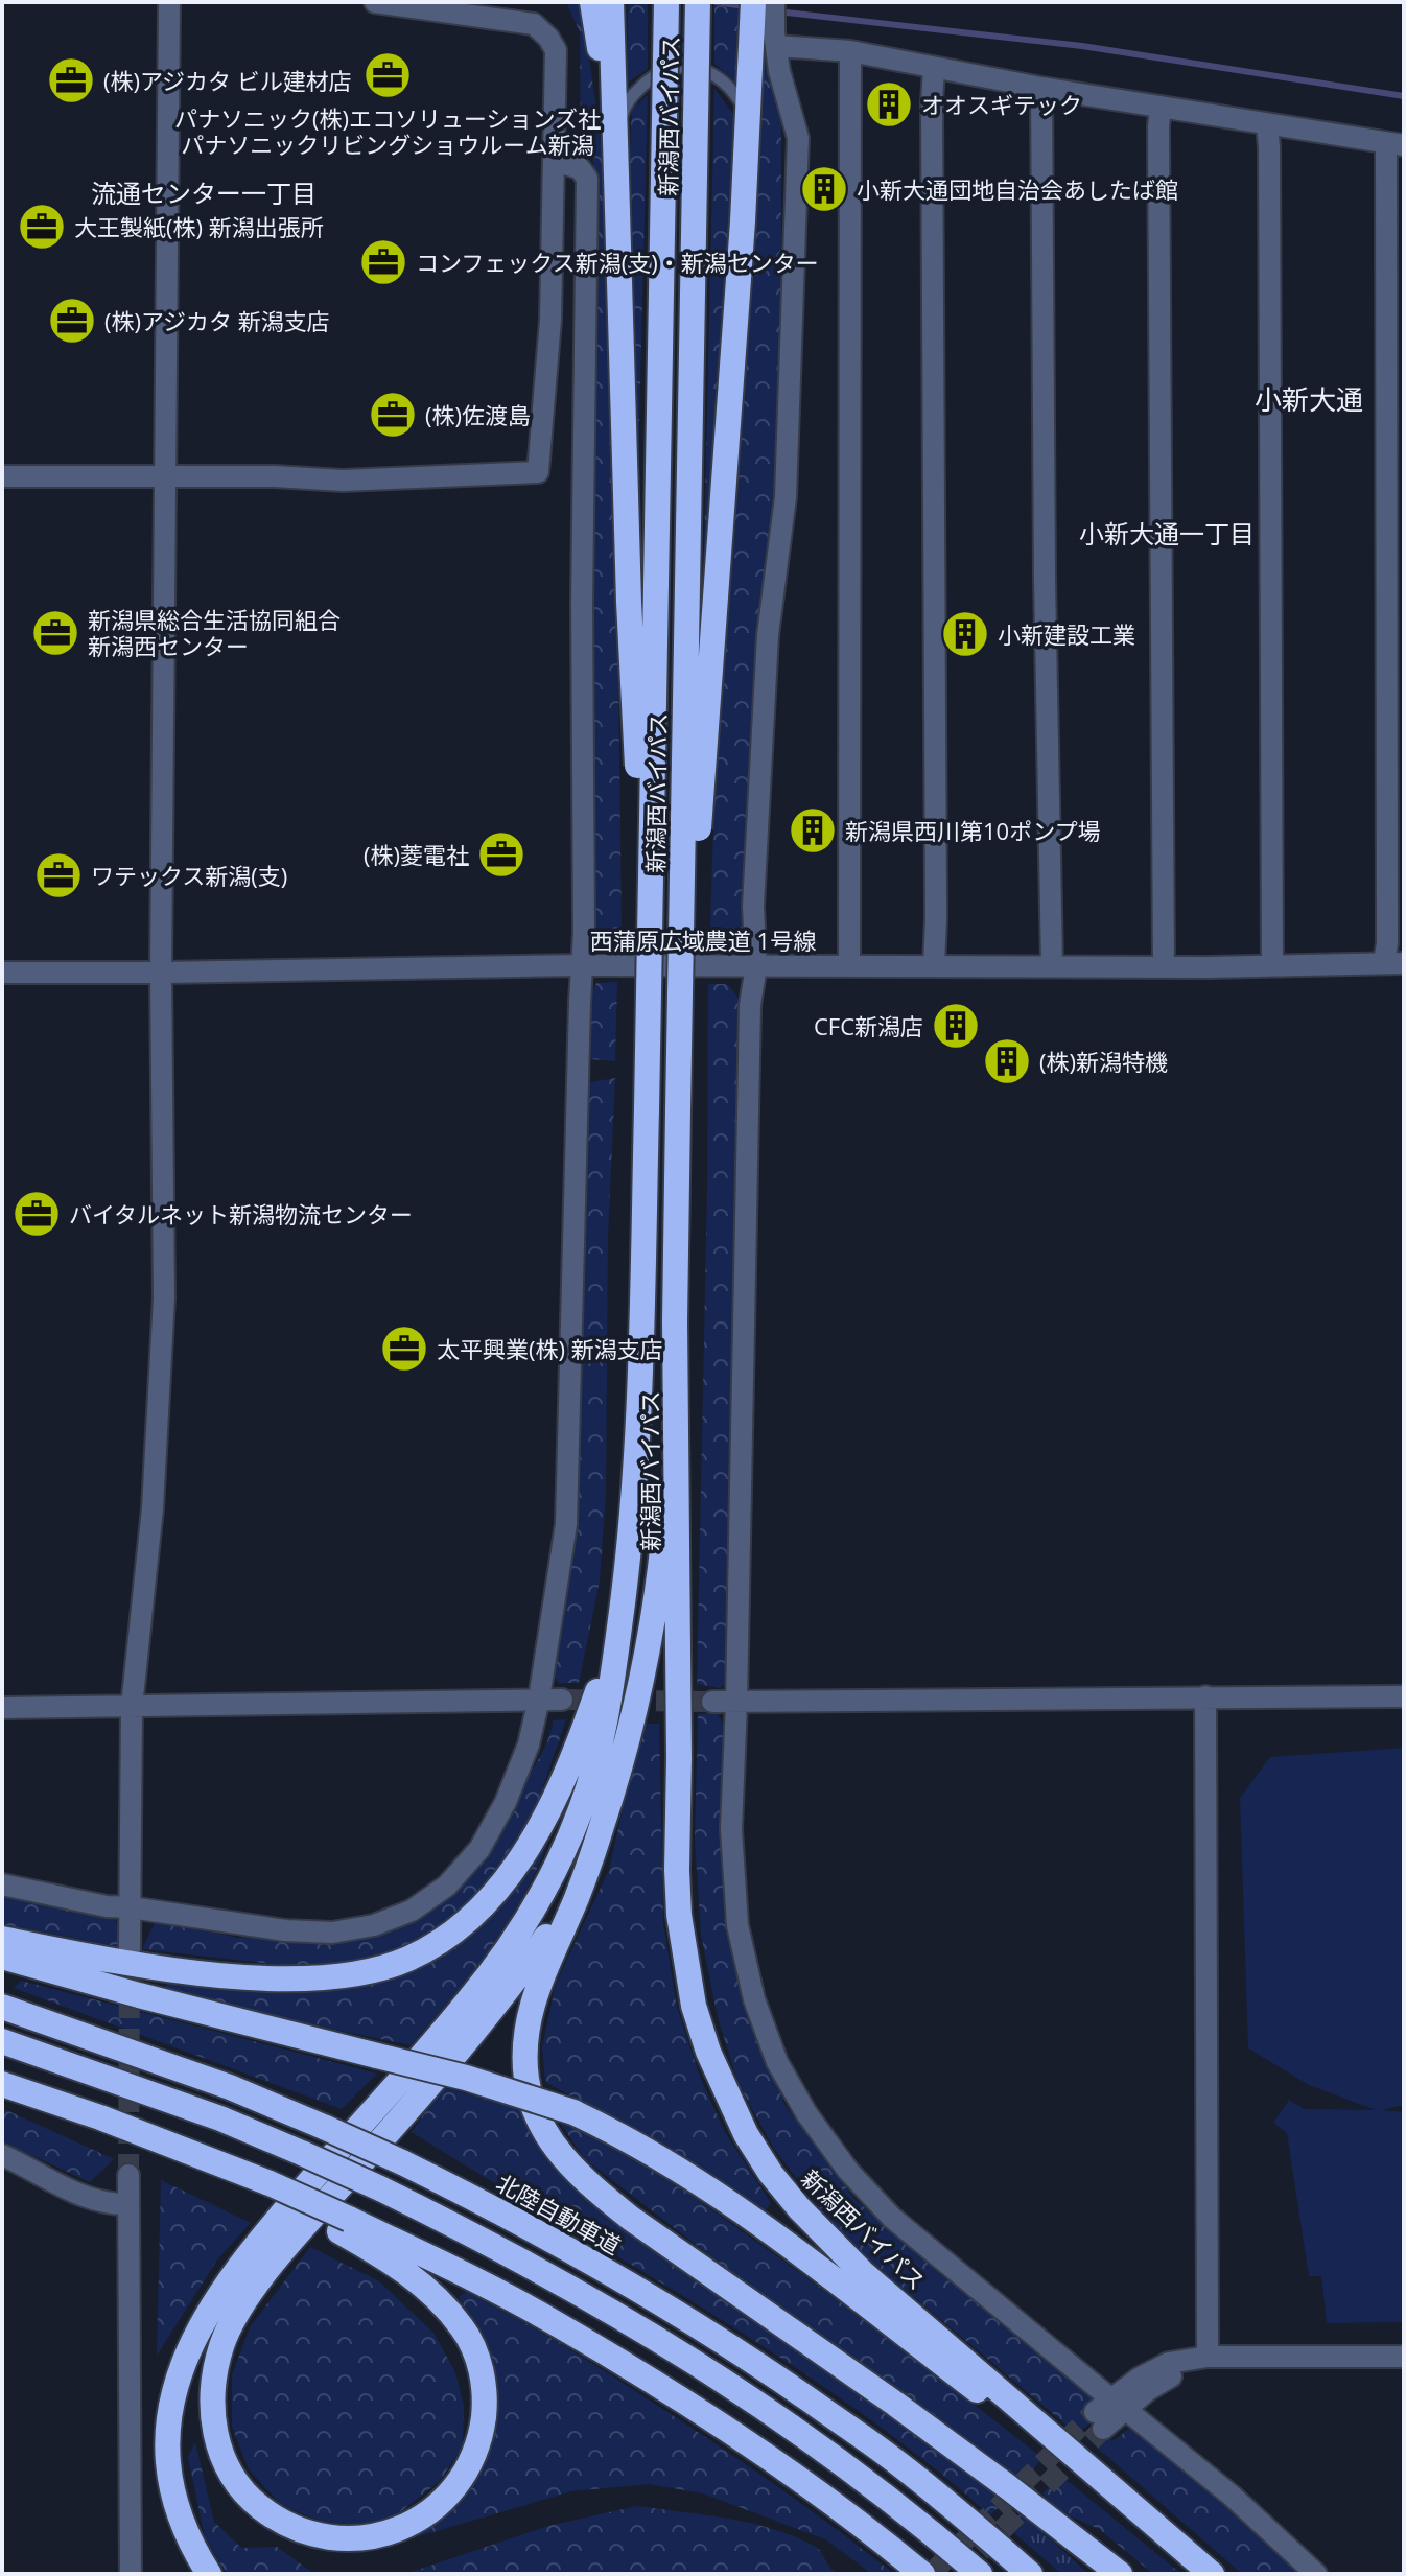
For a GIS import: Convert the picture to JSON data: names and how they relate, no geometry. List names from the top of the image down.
{
  "streets": {
    "highway": ["新潟西バイパス", "北陸自動車道"],
    "street": ["西蒲原広域農道 1号線"]
  },
  "districts": ["流通センター一丁目", "小新大通", "小新大通一丁目"],
  "places": {
    "office": [
      "パナソニック(株)エコソリューションズ社 パナソニックリビングショウルーム新潟",
      "(株)アジカタ ビル建材店",
      "大王製紙(株) 新潟出張所",
      "コンフェックス新潟(支)・新潟センター",
      "(株)アジカタ 新潟支店",
      "(株)佐渡島",
      "新潟県総合生活協同組合 新潟西センター",
      "(株)菱電社",
      "ワテックス新潟(支)",
      "バイタルネット新潟物流センター",
      "太平興業(株) 新潟支店"
    ],
    "building": [
      "オオスギテック",
      "小新大通団地自治会あしたば館",
      "小新建設工業",
      "新潟県西川第10ポンプ場",
      "CFC新潟店",
      "(株)新潟特機"
    ]
  }
}
